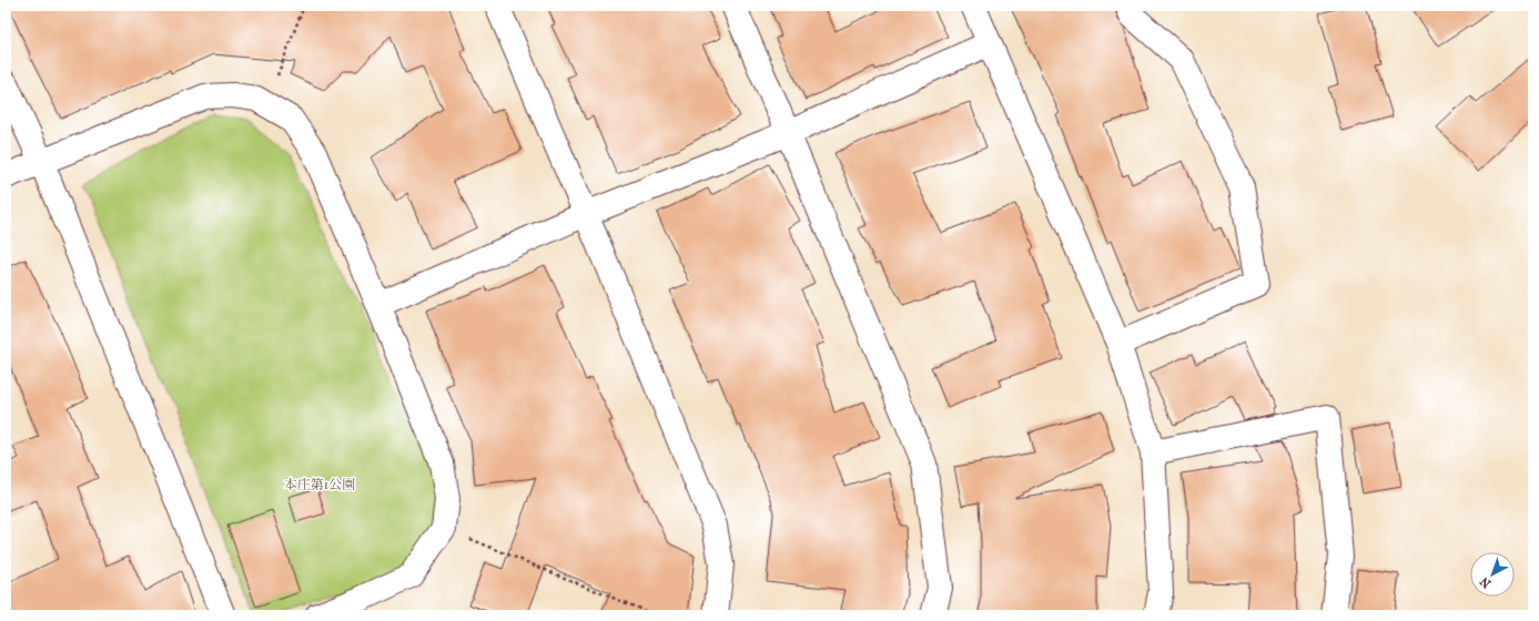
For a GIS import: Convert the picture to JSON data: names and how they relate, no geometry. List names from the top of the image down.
{
  "parks": ["本庄第1公園"],
  "north": "bottom left"
}
